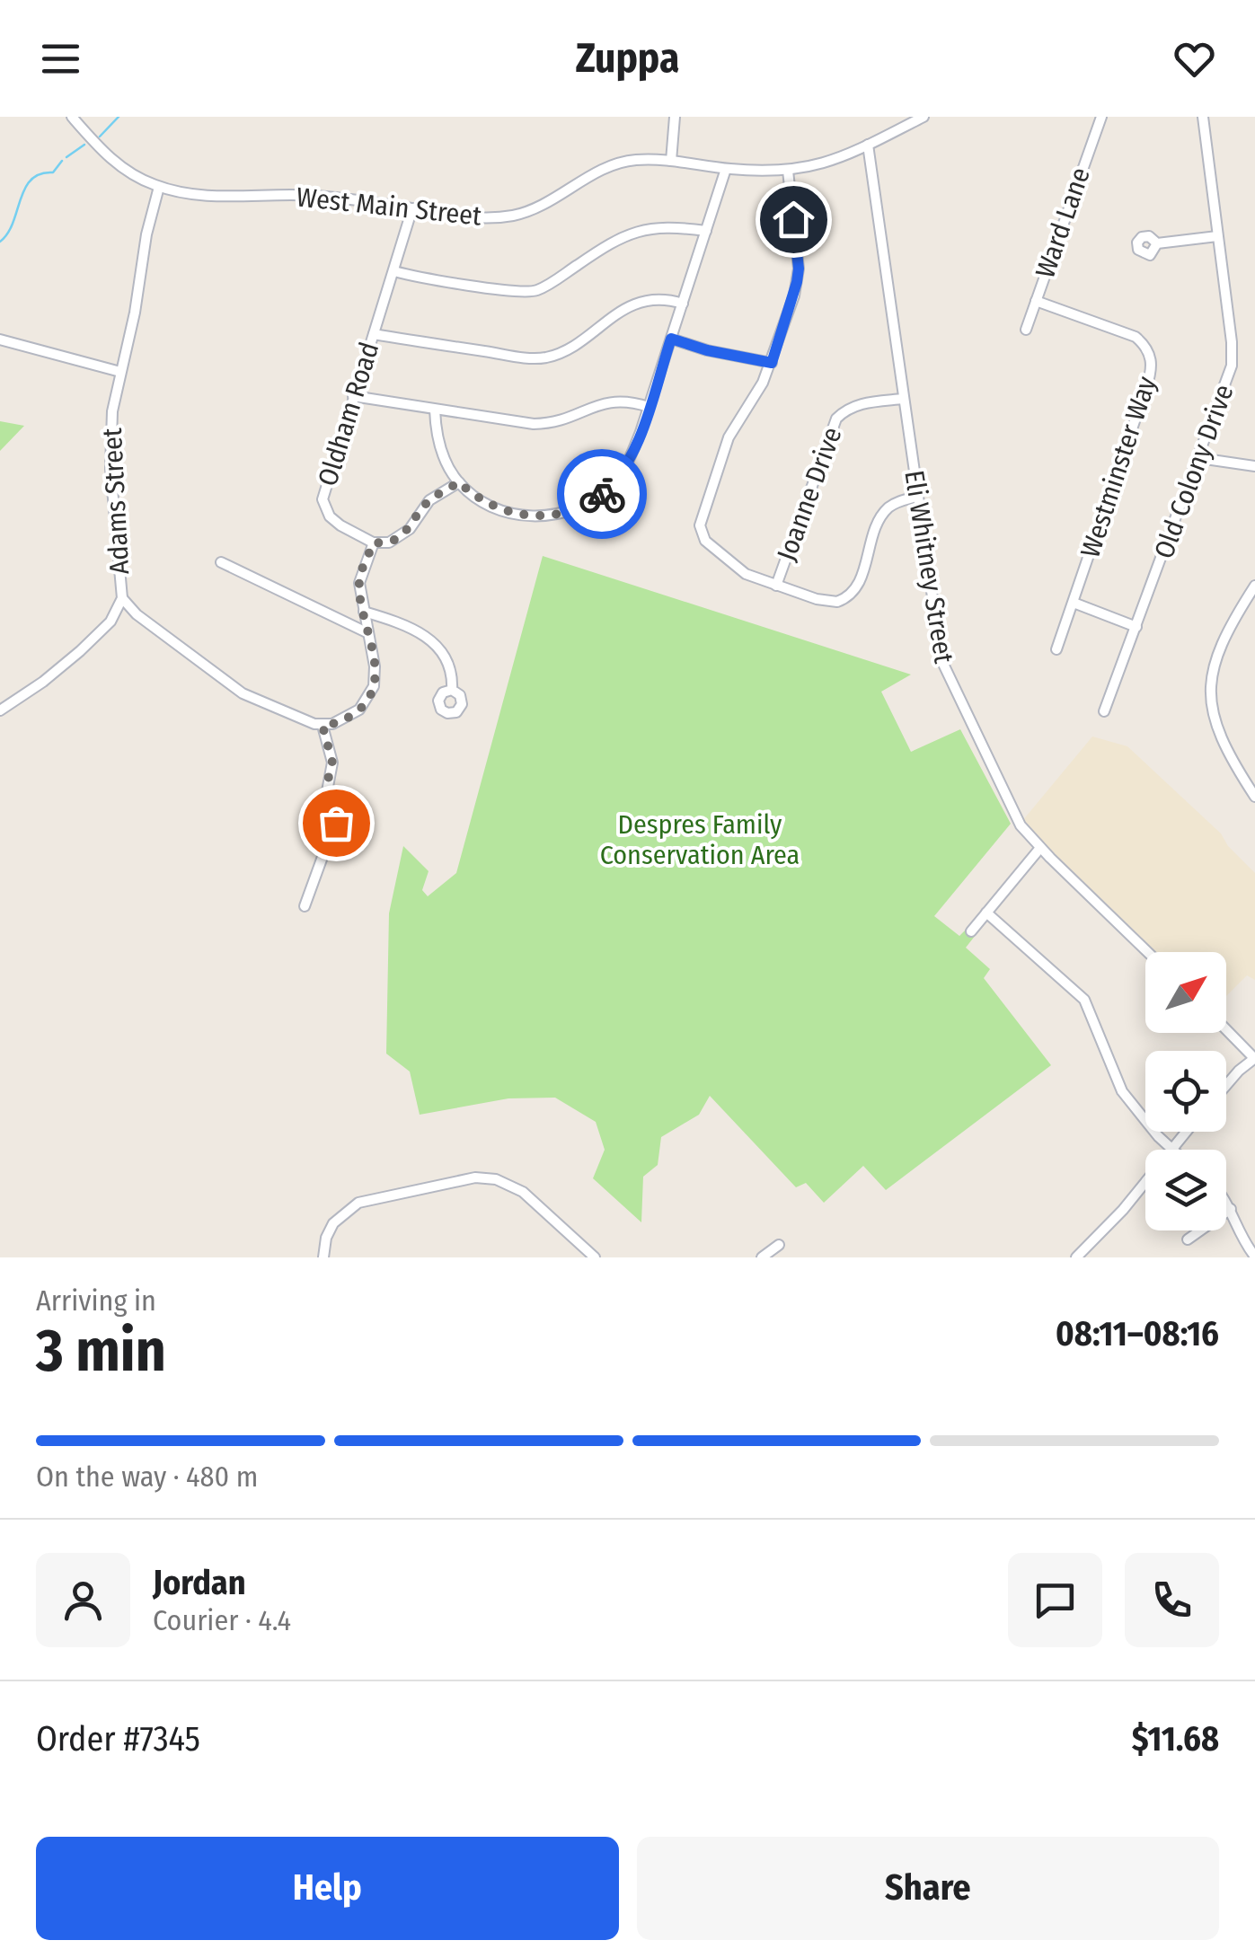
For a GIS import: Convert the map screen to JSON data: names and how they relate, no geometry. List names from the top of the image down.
{
  "streets": {
    "street": [
      "West Main Street",
      "Ward Lane",
      "Oldham Road",
      "Westminster Way",
      "Old Colony Drive",
      "Joanne Drive",
      "Adams Street",
      "Eli Whitney Street"
    ]
  },
  "crossings": [
    ["West Main Street", "Oldham Road"],
    ["West Main Street", "Adams Street"],
    ["West Main Street", "Eli Whitney Street"],
    ["Ward Lane", "Westminster Way"],
    ["Joanne Drive", "Eli Whitney Street"]
  ],
  "parks": ["Despres Family Conservation Area"],
  "north": "top right",
  "page": {
    "header": "Zuppa",
    "heading": ["3 min", "Arriving in", "08:11–08:16"],
    "panel": [
      "Jordan",
      "Courier · 4.4",
      "Order #7345",
      "$11.68"
    ],
    "bar": "On the way · 480 m",
    "buttons": ["Help", "Share"]
  }
}
